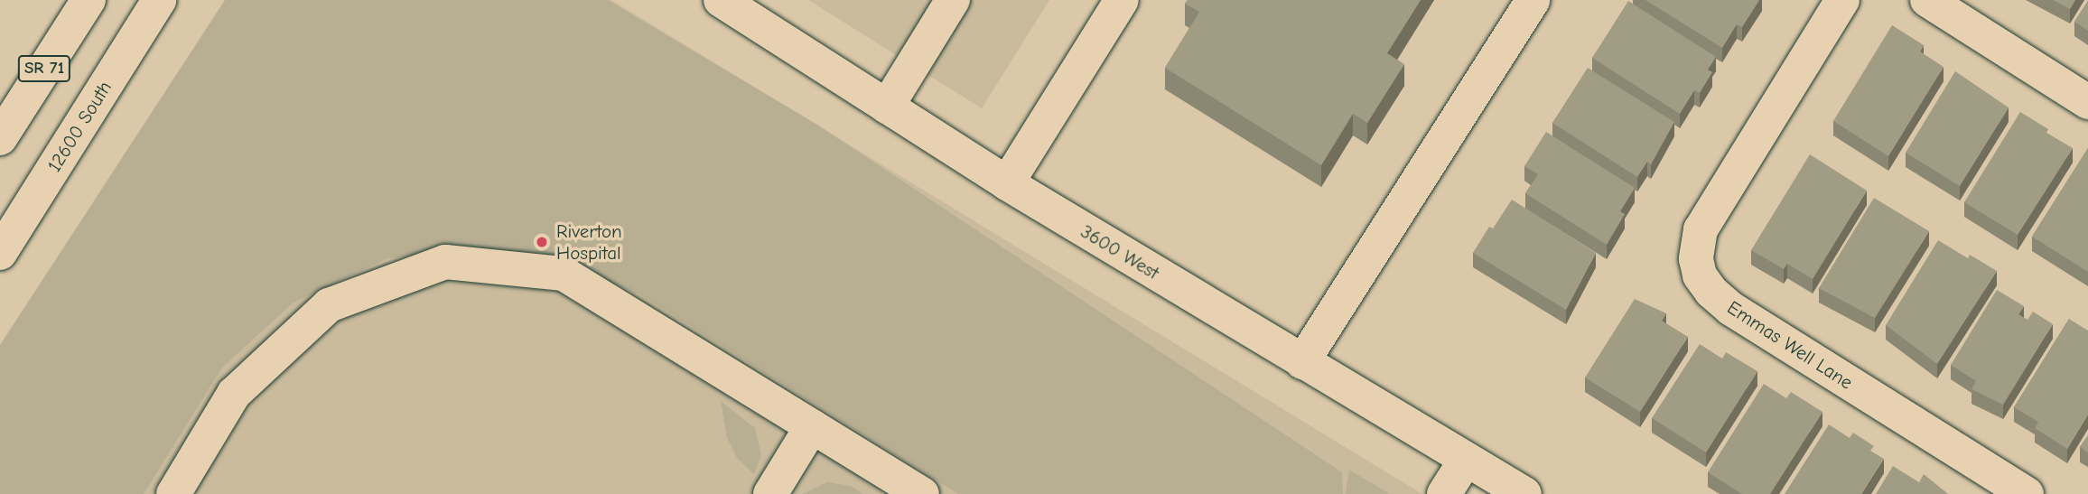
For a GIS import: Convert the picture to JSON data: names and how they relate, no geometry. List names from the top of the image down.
{
  "streets": {
    "street": [
      "SR 71",
      "12600 South",
      "3600 West",
      "Emmas Well Lane"
    ]
  },
  "places": ["Riverton Hospital"]
}
